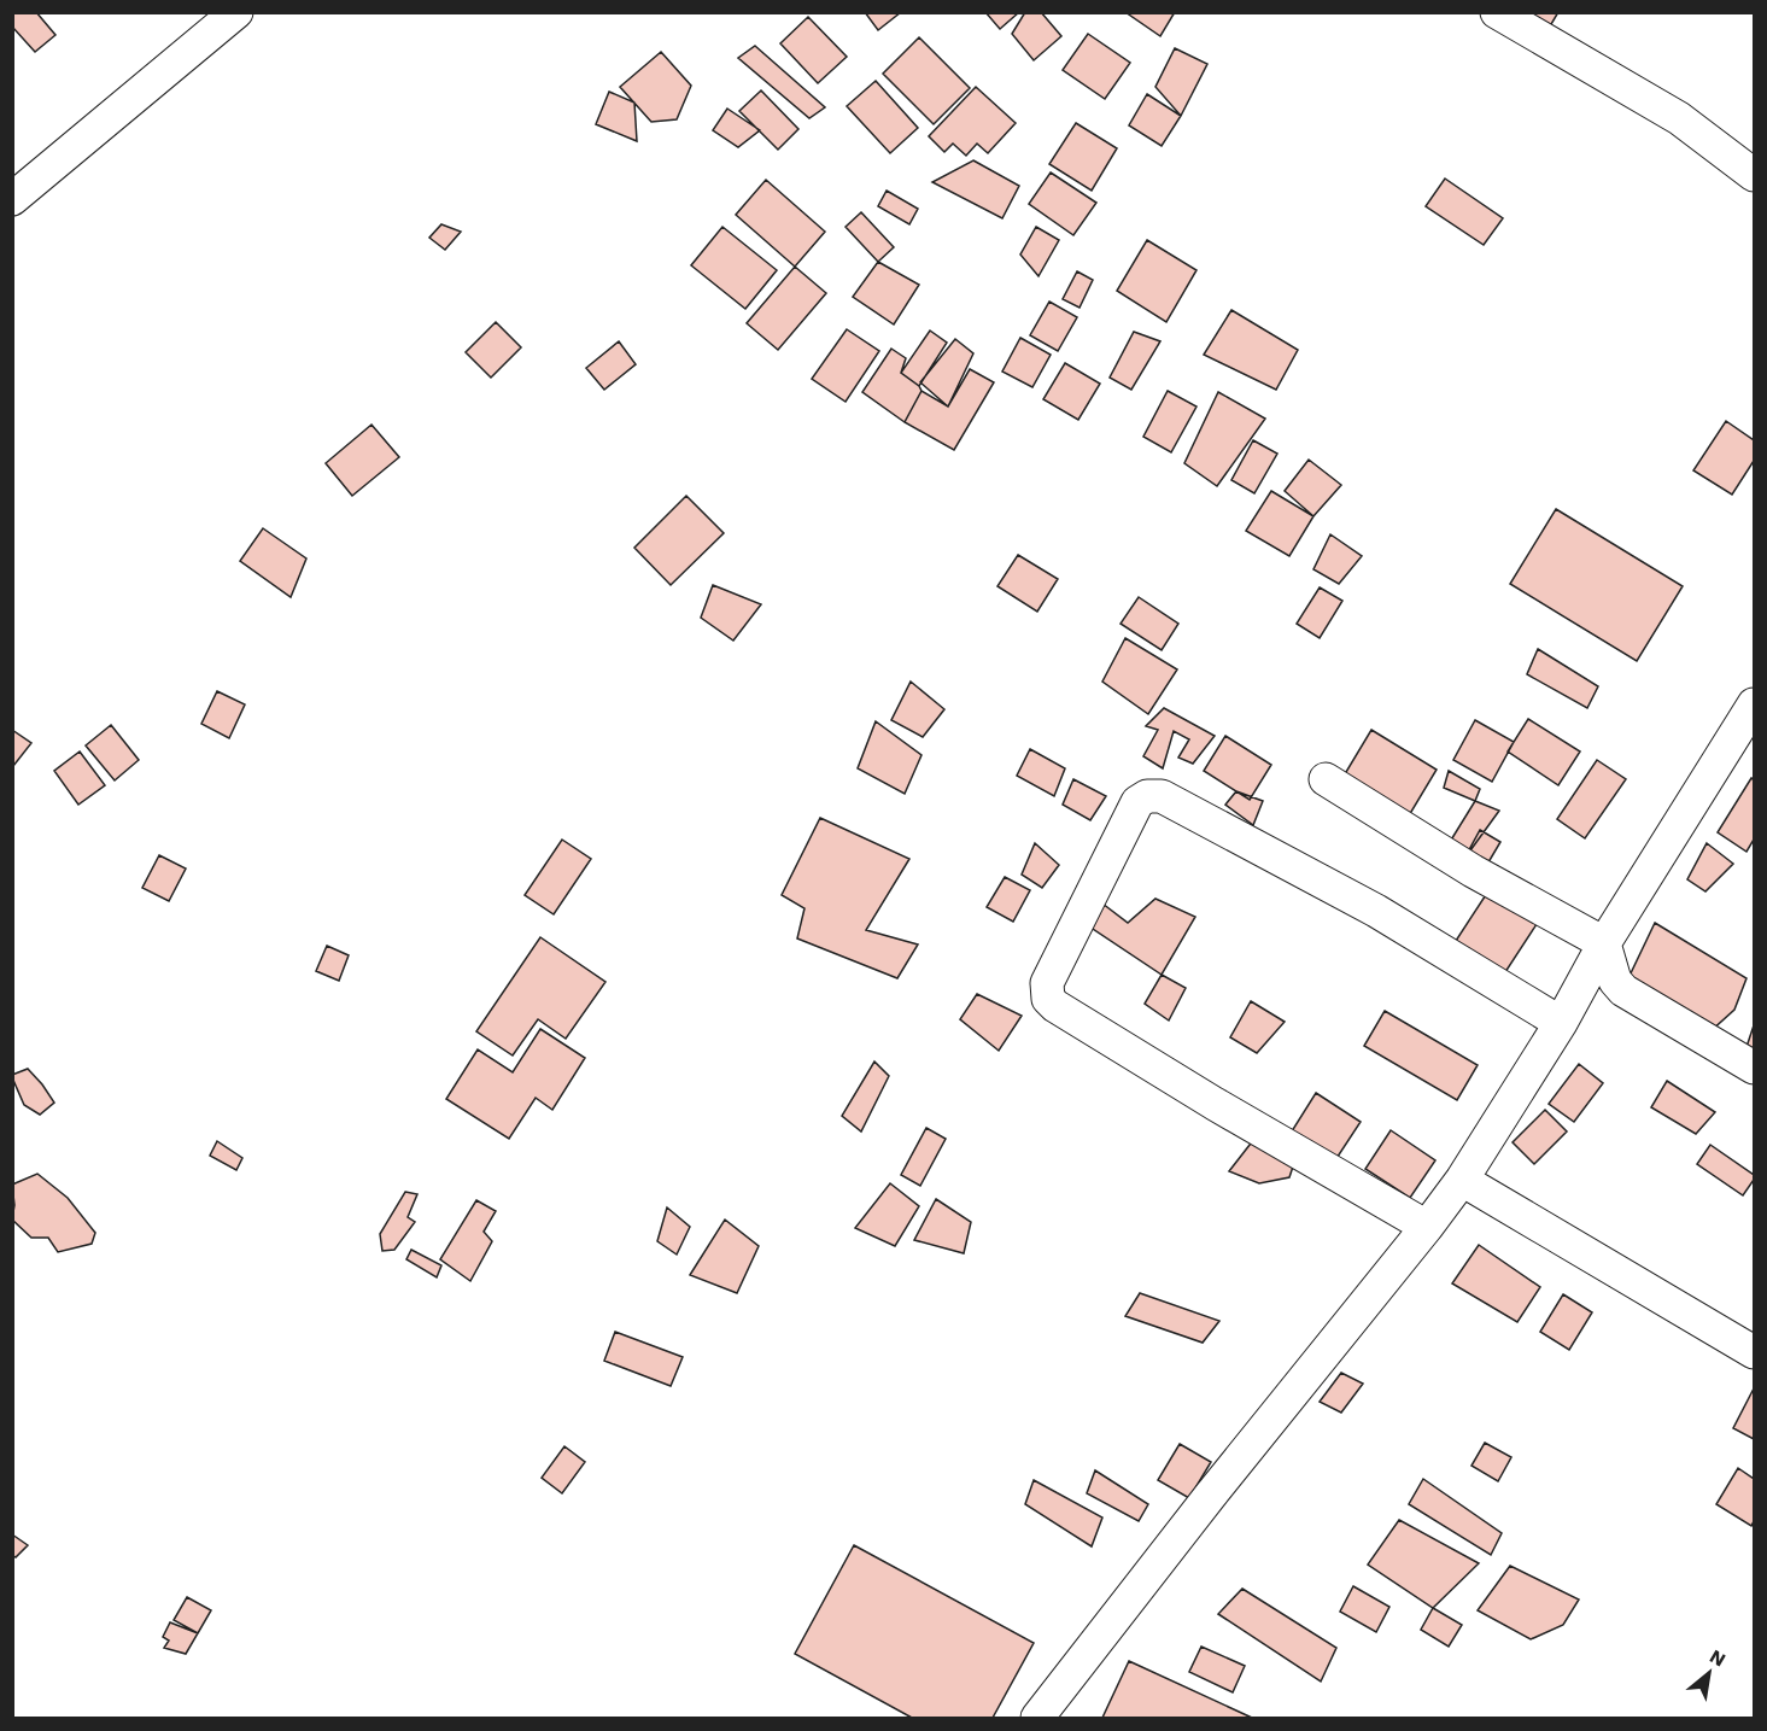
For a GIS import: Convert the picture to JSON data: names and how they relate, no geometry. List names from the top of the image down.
{
  "north": "top right"
}
